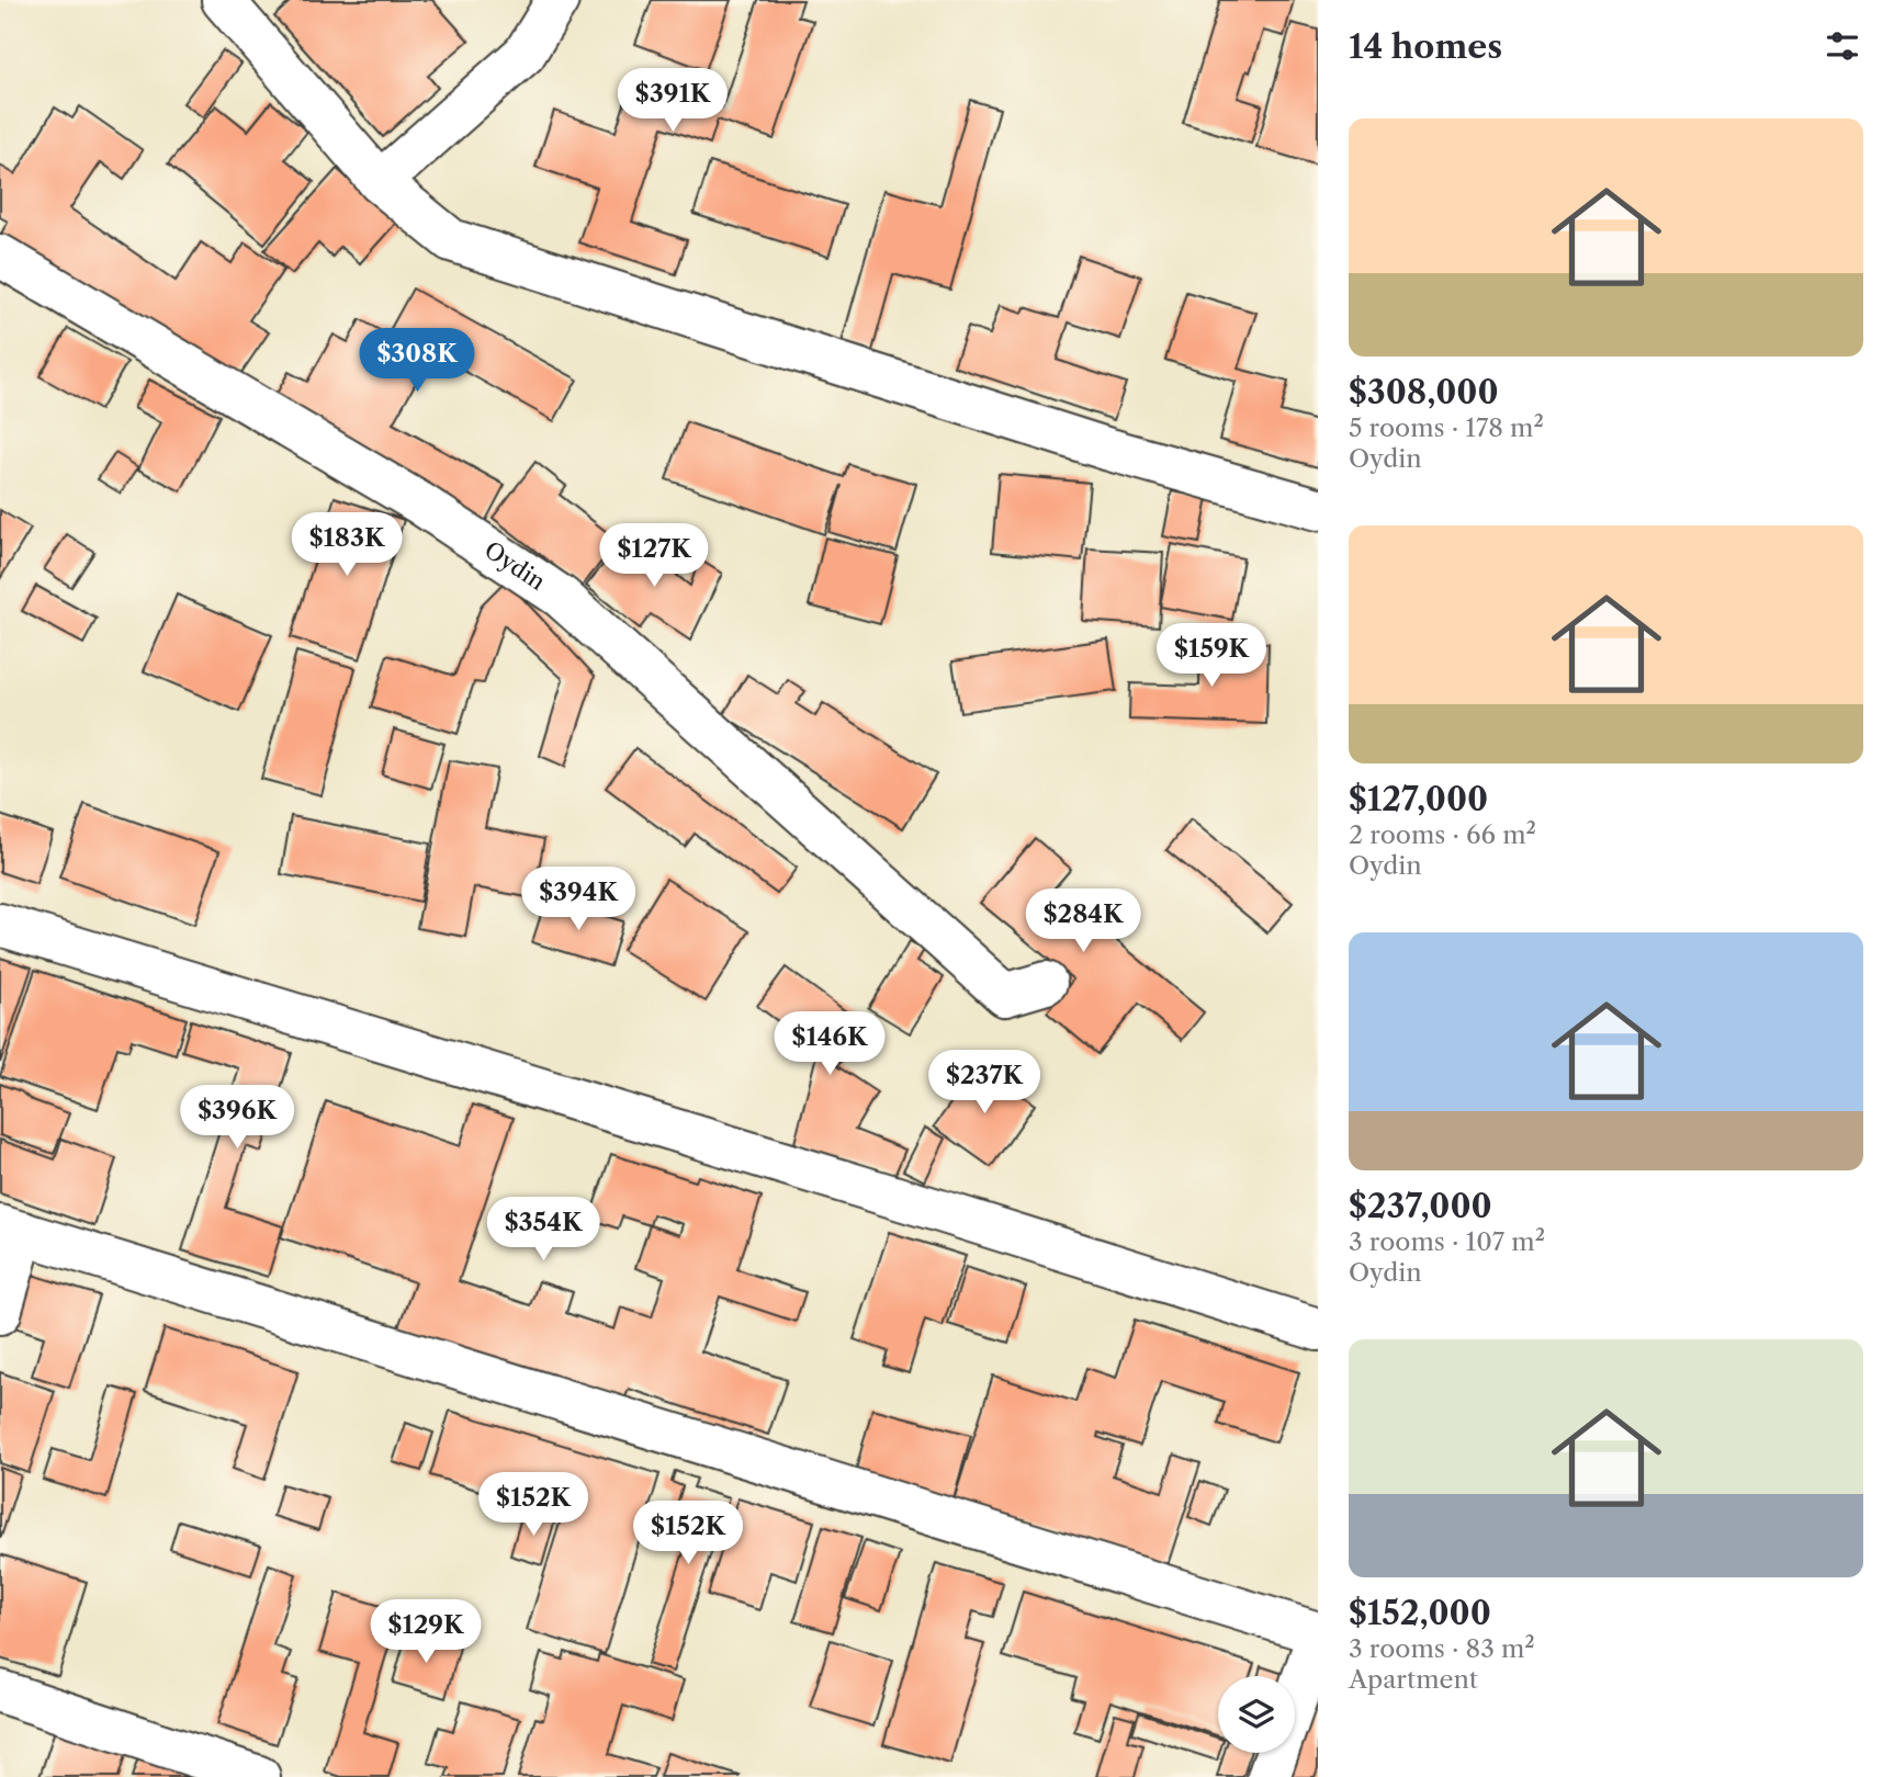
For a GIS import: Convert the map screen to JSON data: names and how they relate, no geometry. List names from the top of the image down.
{
  "streets": {
    "street": ["Oydin"]
  },
  "page": {
    "heading": "14 homes",
    "price": [
      "$391K",
      "$308K",
      "$183K",
      "$127K",
      "$159K",
      "$394K",
      "$284K",
      "$146K",
      "$237K",
      "$396K",
      "$354K",
      "$152K",
      "$152K",
      "$129K"
    ],
    "list": [
      {
        "name": "$308,000",
        "note": "5 rooms · 178 m² · Oydin"
      },
      {
        "name": "$127,000",
        "note": "2 rooms · 66 m² · Oydin"
      },
      {
        "name": "$237,000",
        "note": "3 rooms · 107 m² · Oydin"
      },
      {
        "name": "$152,000",
        "note": "3 rooms · 83 m² · Apartment"
      }
    ]
  }
}
